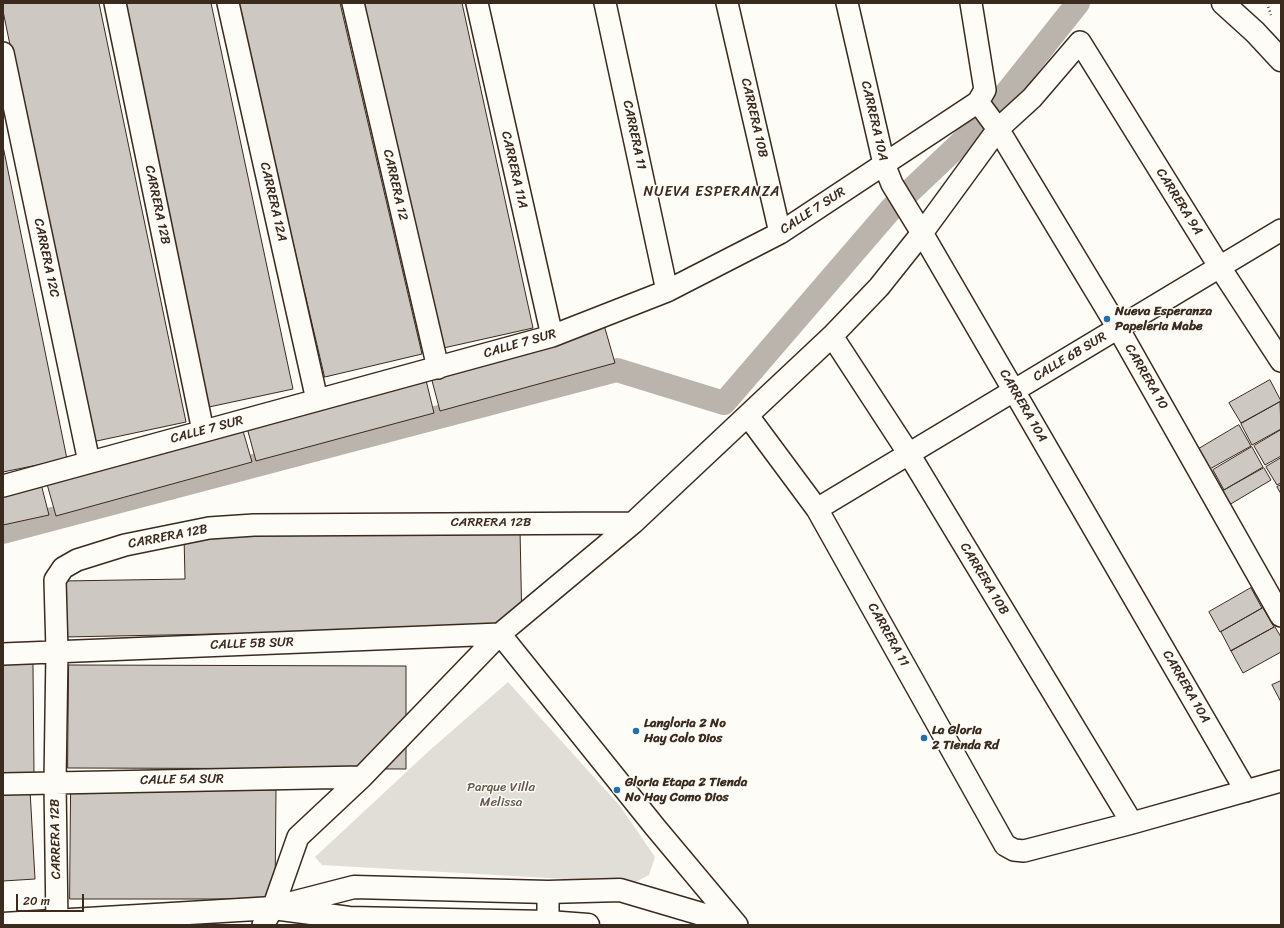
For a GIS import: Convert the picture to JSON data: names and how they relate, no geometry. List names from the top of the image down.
{
  "streets": {
    "street": [
      "CARRERA 10B",
      "CARRERA 10A",
      "CARRERA 11",
      "CARRERA 11A",
      "CARRERA 12",
      "CARRERA 12A",
      "CARRERA 9A",
      "CARRERA 12B",
      "CALLE 7 SUR",
      "CARRERA 12C",
      "CALLE 6B SUR",
      "CARRERA 10",
      "CALLE 5B SUR",
      "CALLE 5A SUR"
    ]
  },
  "crossings": [
    ["CARRERA 10B", "CARRERA 11"],
    ["CARRERA 10B", "CALLE 7 SUR"],
    ["CARRERA 10B", "CALLE 6B SUR"],
    ["CARRERA 10A", "CALLE 7 SUR"],
    ["CARRERA 10A", "CALLE 6B SUR"],
    ["CARRERA 11", "CALLE 7 SUR"],
    ["CARRERA 11", "CALLE 6B SUR"],
    ["CARRERA 11A", "CALLE 7 SUR"],
    ["CARRERA 12", "CALLE 7 SUR"],
    ["CARRERA 12A", "CALLE 7 SUR"],
    ["CARRERA 9A", "CALLE 7 SUR"],
    ["CARRERA 9A", "CALLE 6B SUR"],
    ["CARRERA 12B", "CALLE 7 SUR"],
    ["CARRERA 12B", "CALLE 5B SUR"],
    ["CARRERA 12B", "CALLE 5A SUR"],
    ["CALLE 7 SUR", "CARRERA 12C"],
    ["CALLE 7 SUR", "CARRERA 10"],
    ["CALLE 7 SUR", "CALLE 5B SUR"],
    ["CALLE 7 SUR", "CALLE 5A SUR"],
    ["CALLE 6B SUR", "CARRERA 10"]
  ],
  "districts": ["NUEVA ESPERANZA"],
  "parks": ["Parque Villa Melissa"],
  "places": [
    "Nueva Esperanza Papeleria Mabe",
    "Langloria 2 No Hay Colo Dios",
    "La Gloria 2 Tienda Rd",
    "Gloria Etapa 2 Tienda No Hay Como Dios"
  ],
  "scale_bar": "20 m"
}
